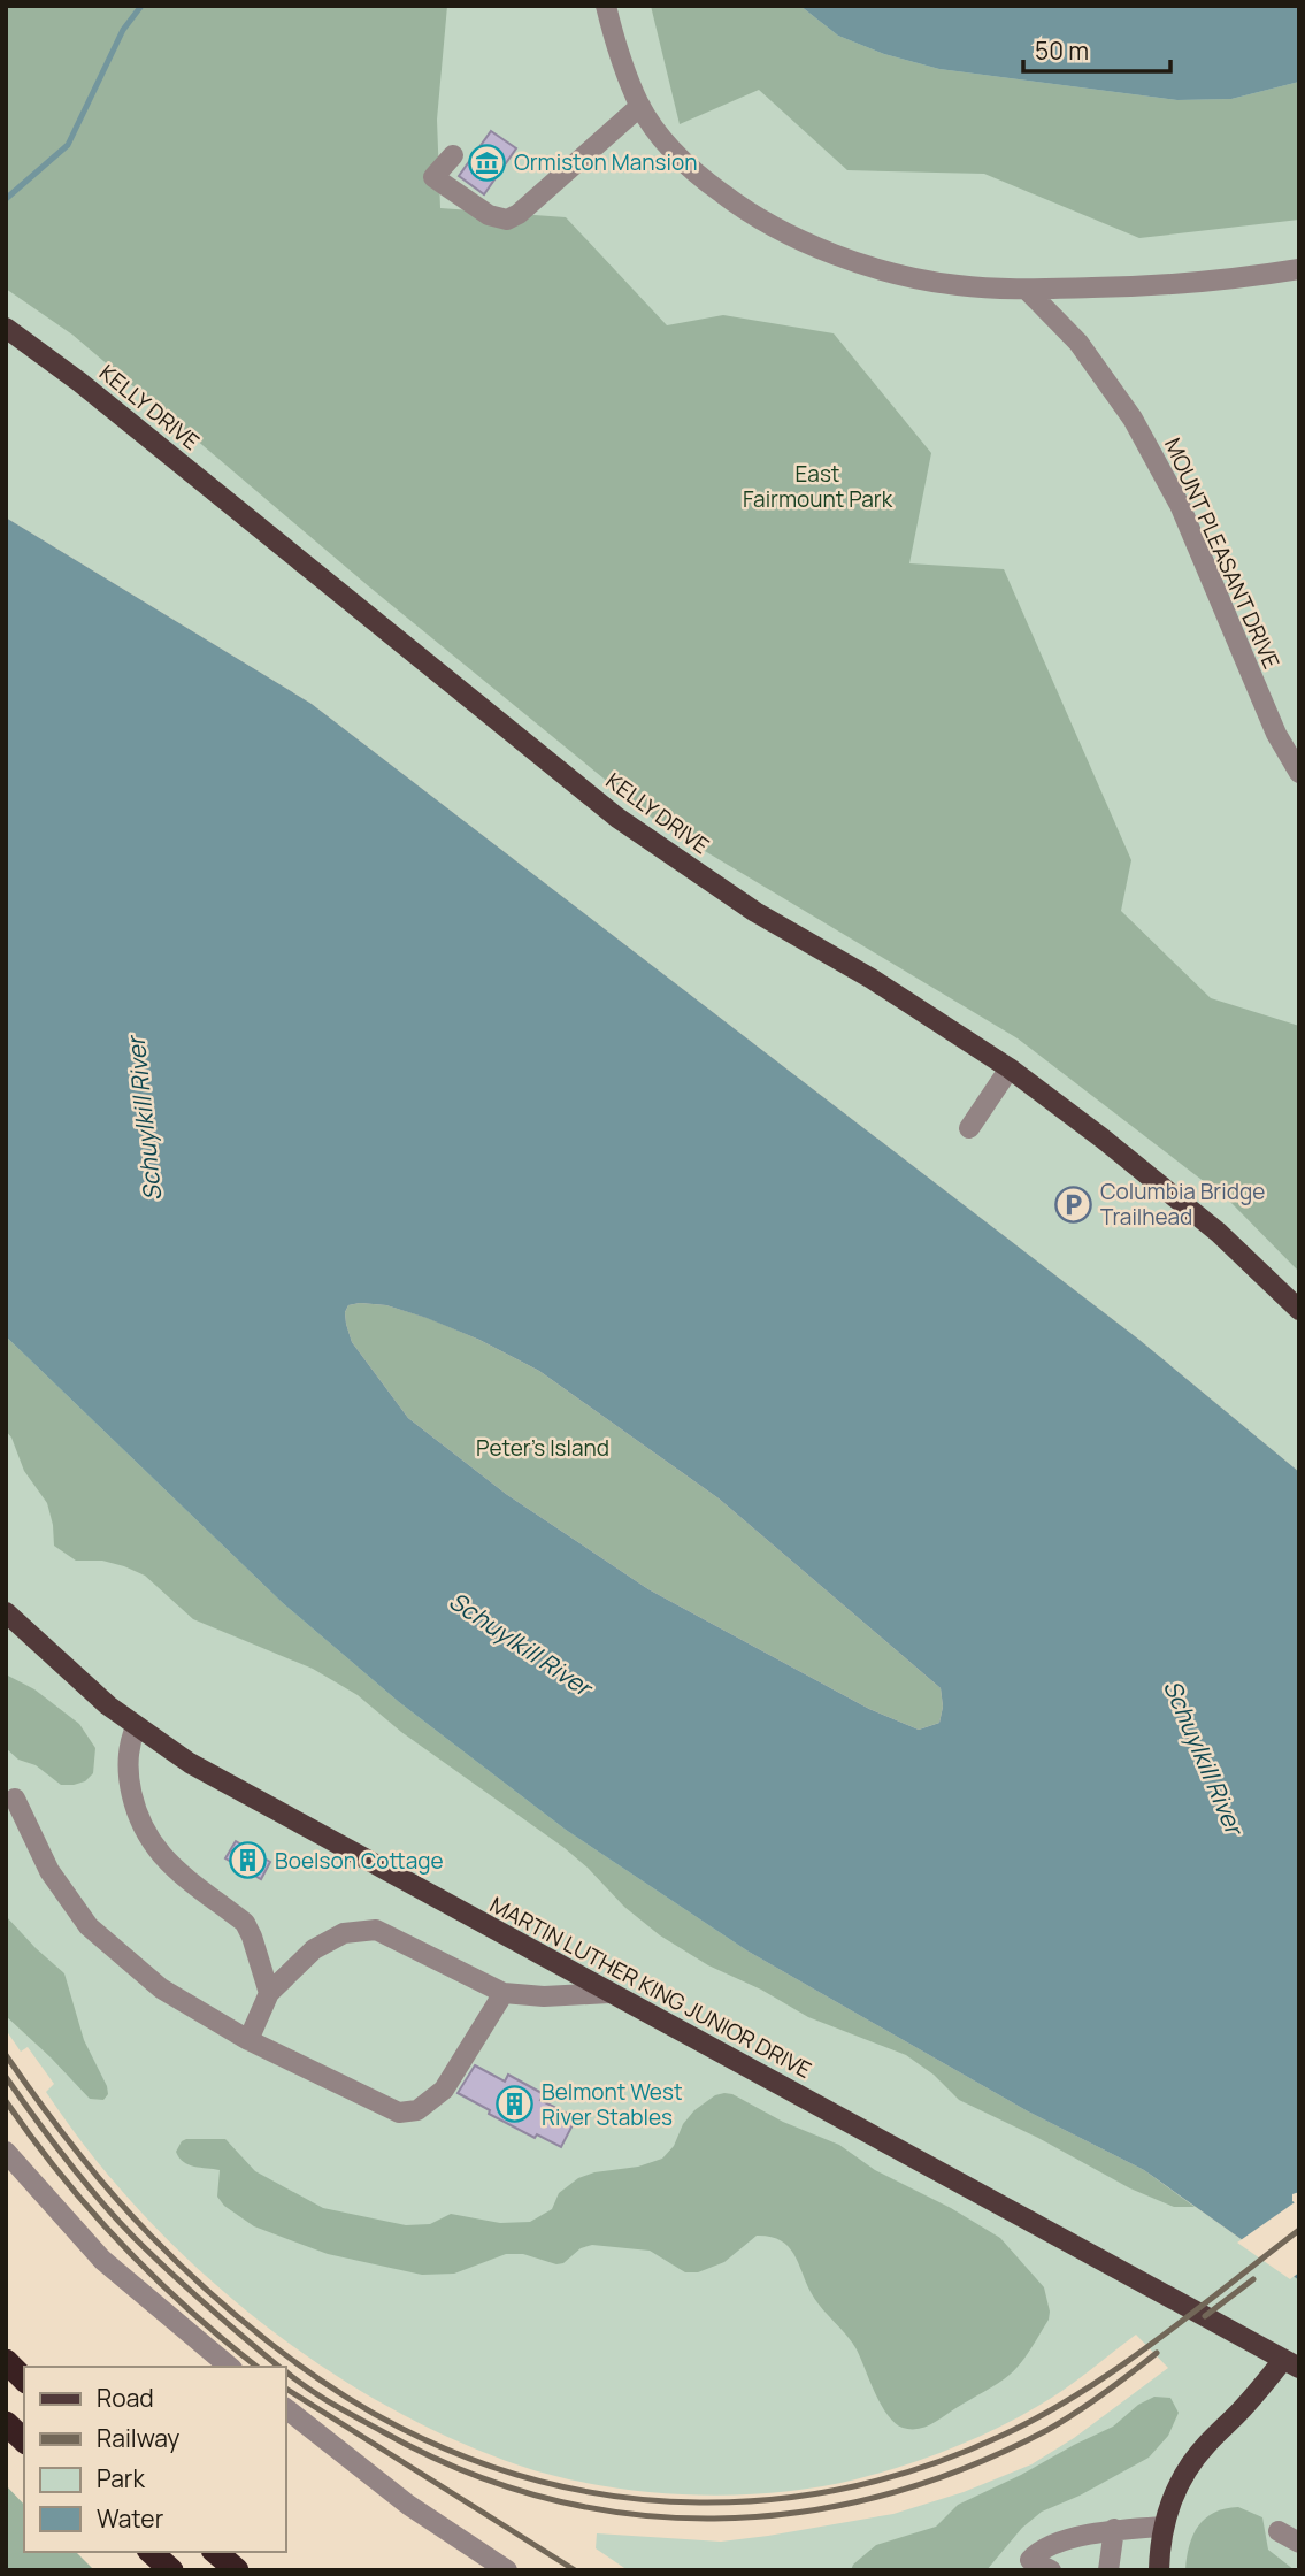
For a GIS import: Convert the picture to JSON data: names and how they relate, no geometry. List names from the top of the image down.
{
  "streets": {
    "main road": ["KELLY DRIVE", "MARTIN LUTHER KING JUNIOR DRIVE"],
    "street": ["MOUNT PLEASANT DRIVE"]
  },
  "water": ["Schuylkill River"],
  "parks": ["East Fairmount Park", "Peter's Island"],
  "places": {
    "museum": ["Ormiston Mansion"],
    "parking": ["Columbia Bridge Trailhead"],
    "building": ["Boelson Cottage", "Belmont West River Stables"]
  },
  "legend": [
    "Road",
    "Railway",
    "Park",
    "Water"
  ],
  "scale_bar": "50 m"
}
